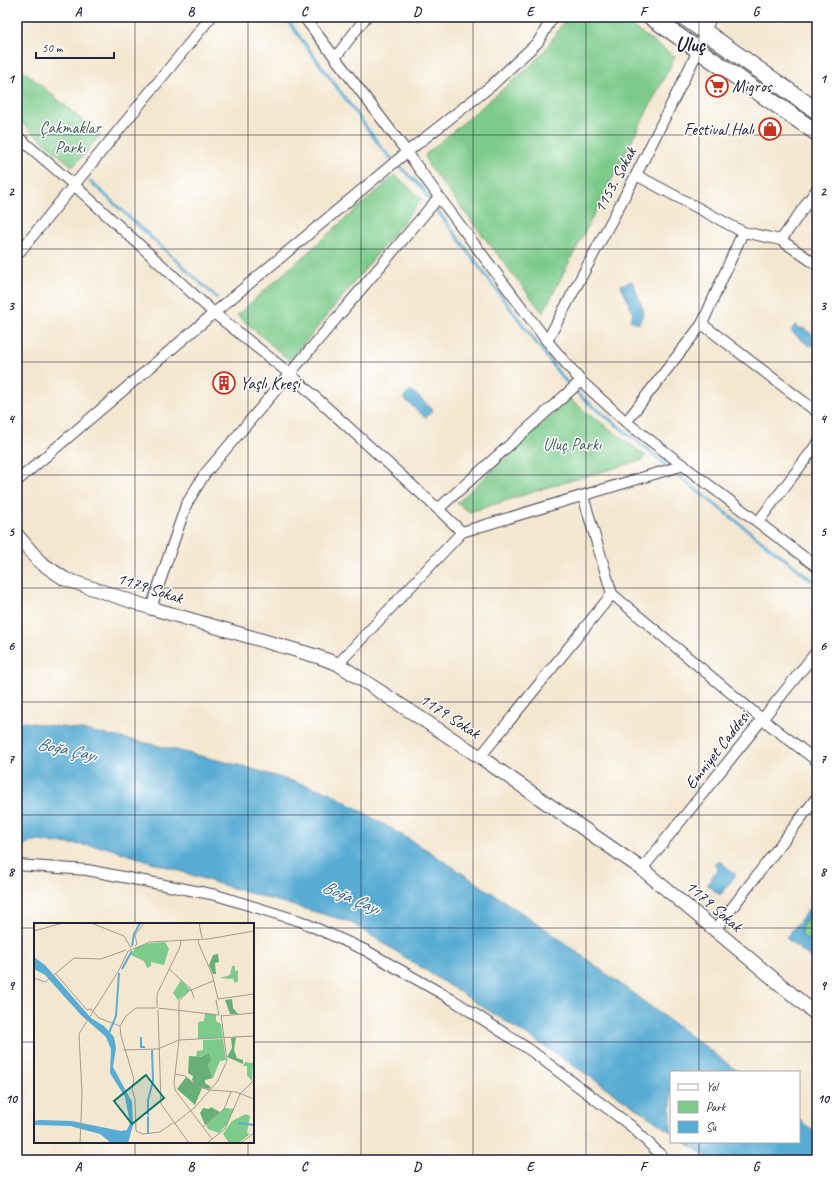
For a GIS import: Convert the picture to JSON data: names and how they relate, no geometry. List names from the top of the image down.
{
  "streets": {
    "street": ["1153. Sokak", "1179 Sokak", "Emniyet Caddesi"]
  },
  "crossings": [
    ["1179 Sokak", "Emniyet Caddesi"]
  ],
  "districts": ["Uluç"],
  "water": ["Boğa Çayı"],
  "parks": ["Çakmaklar Parkı", "Uluç Parkı"],
  "places": {
    "supermarket": ["Migros"],
    "shop": ["Festival Halı"],
    "building": ["Yaşlı Kreşi"]
  },
  "legend": ["Yol", "Park", "Su"],
  "scale_bar": "50 m",
  "grid": {
    "columns": [
      "A",
      "B",
      "C",
      "D",
      "E",
      "F",
      "G"
    ],
    "rows": [
      "1",
      "2",
      "3",
      "4",
      "5",
      "6",
      "7",
      "8",
      "9",
      "10"
    ]
  }
}
